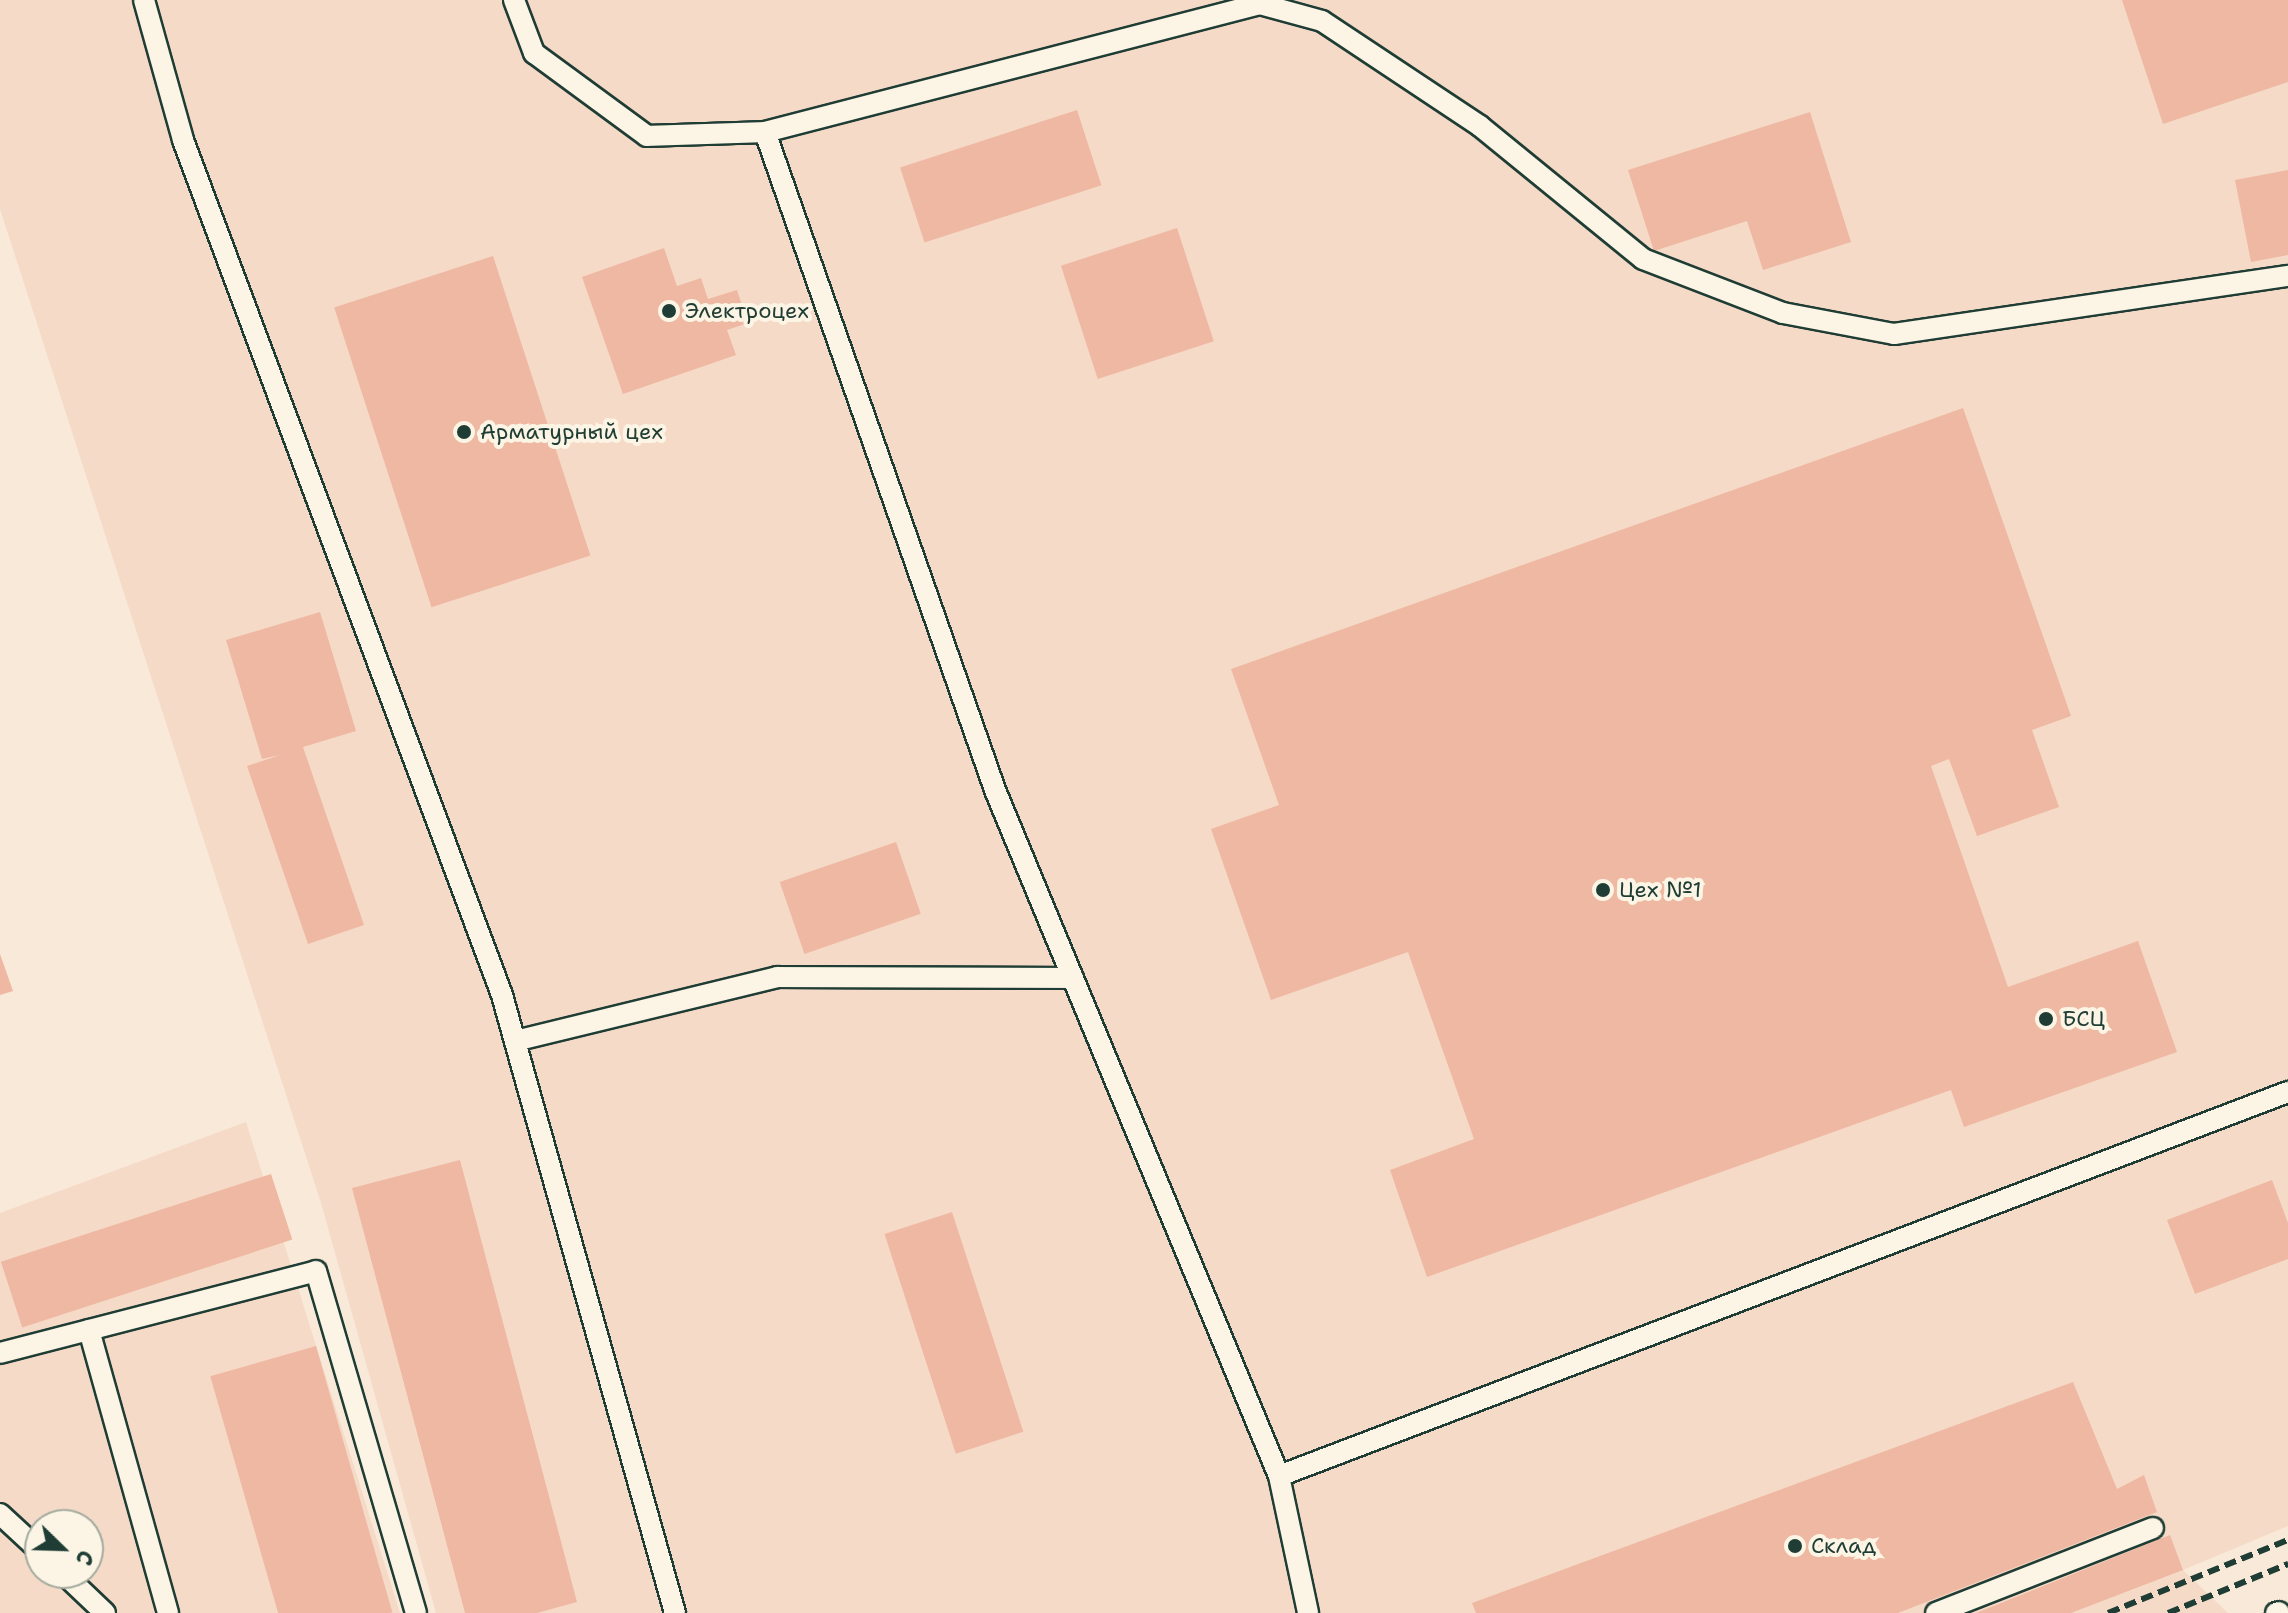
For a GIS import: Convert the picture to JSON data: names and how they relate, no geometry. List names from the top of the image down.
{
  "places": [
    "Электроцех",
    "Арматурный цех",
    "Цех №1",
    "БСЦ",
    "Склад"
  ],
  "north": "bottom right"
}
